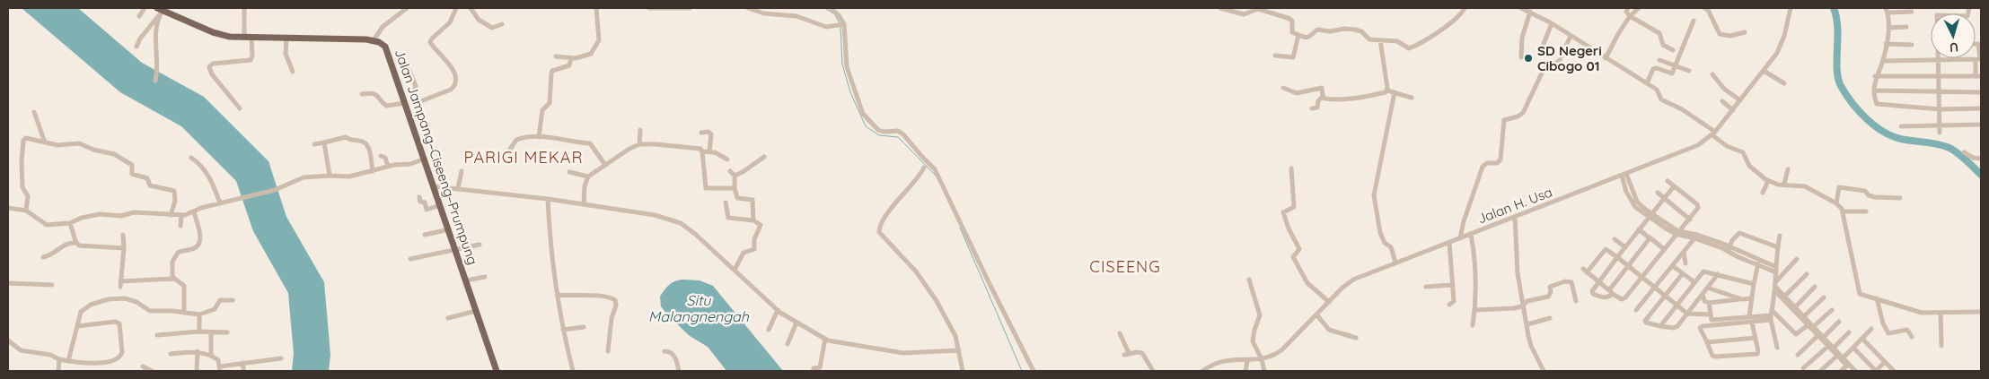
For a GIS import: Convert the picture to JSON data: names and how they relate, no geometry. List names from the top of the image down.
{
  "streets": {
    "main road": ["Jalan Jampang–Ciseeng–Prumpung"],
    "street": ["Jalan H. Usa"]
  },
  "districts": ["PARIGI MEKAR", "CISEENG"],
  "water": ["Situ Malangnengah"],
  "places": ["SD Negeri Cibogo 01"],
  "north": "bottom"
}
